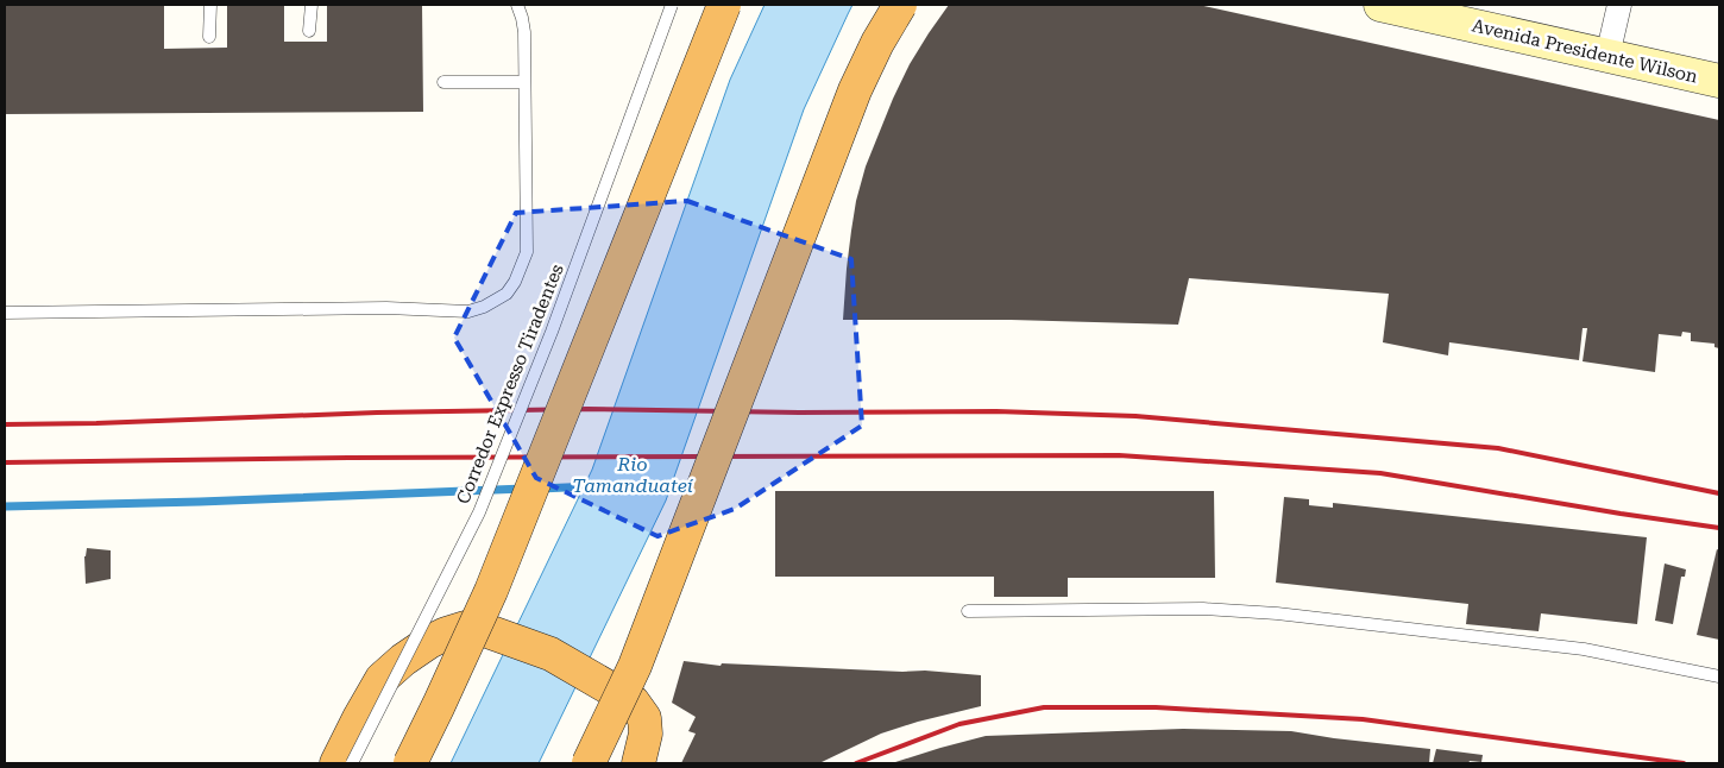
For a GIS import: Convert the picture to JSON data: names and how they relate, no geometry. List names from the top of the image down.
{
  "streets": {
    "main road": ["Avenida Presidente Wilson"],
    "lane": ["Corredor Expresso Tiradentes"]
  },
  "water": ["Rio Tamanduateí"]
}
